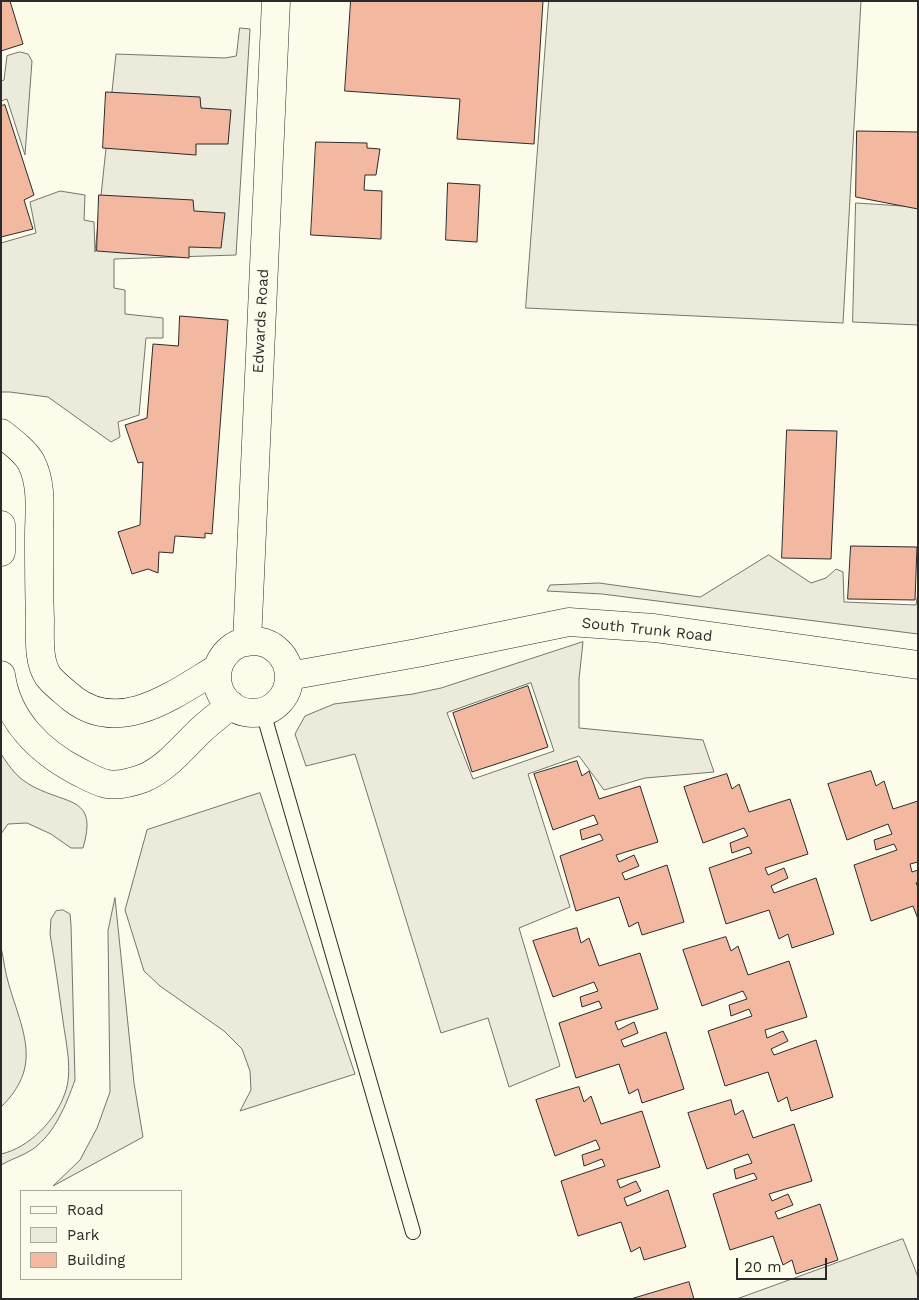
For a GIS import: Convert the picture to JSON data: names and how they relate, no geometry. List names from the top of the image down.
{
  "streets": {
    "street": ["Edwards Road", "South Trunk Road"]
  },
  "crossings": [
    ["Edwards Road", "South Trunk Road"]
  ],
  "legend": ["Road", "Park", "Building"],
  "scale_bar": "20 m"
}
